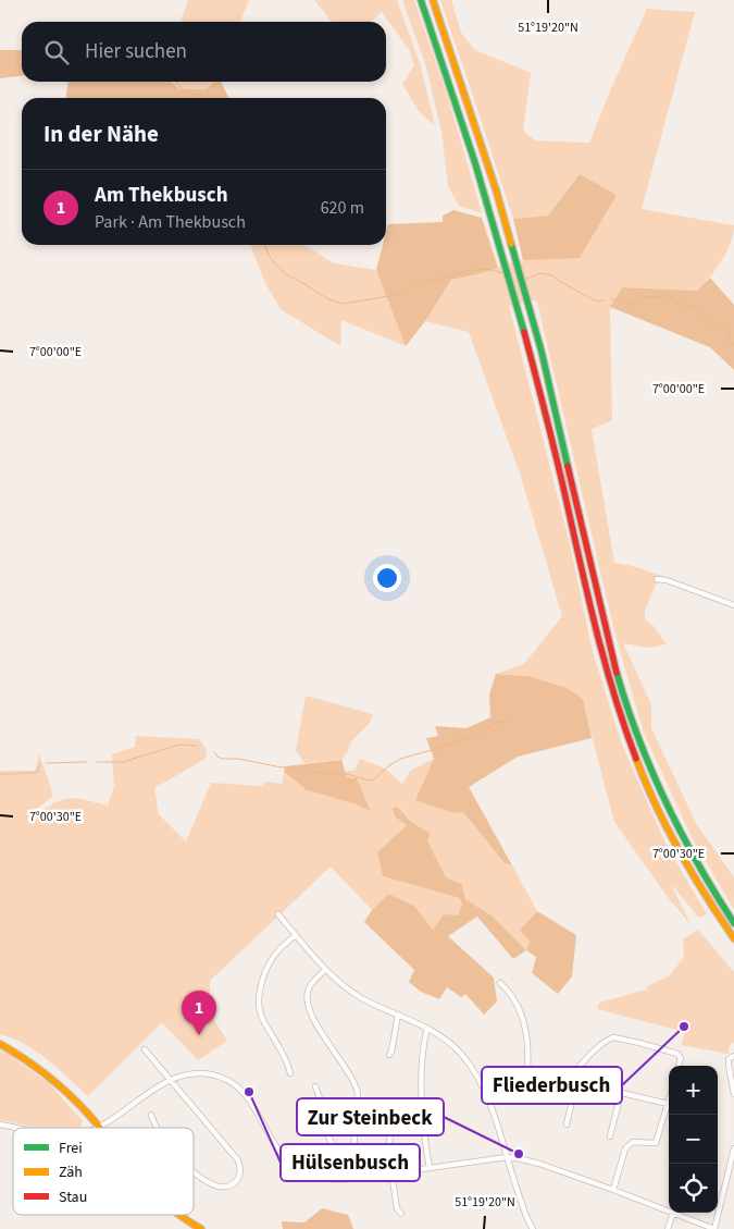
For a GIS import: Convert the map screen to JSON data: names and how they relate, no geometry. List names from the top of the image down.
{
  "places": ["Fliederbusch", "Hülsenbusch", "Zur Steinbeck"],
  "legend": ["Frei", "Zäh", "Stau"],
  "page": {
    "search": "Hier suchen",
    "heading": "In der Nähe",
    "list": [
      {
        "mark": "1",
        "name": "Am Thekbusch",
        "note": "Park · Am Thekbusch",
        "value": "620 m"
      }
    ],
    "pins": "1",
    "map_buttons": ["+", "−"]
  },
  "coordinates": ["51°19'20\"N", "7°00'00\"E", "7°00'30\"E"]
}
